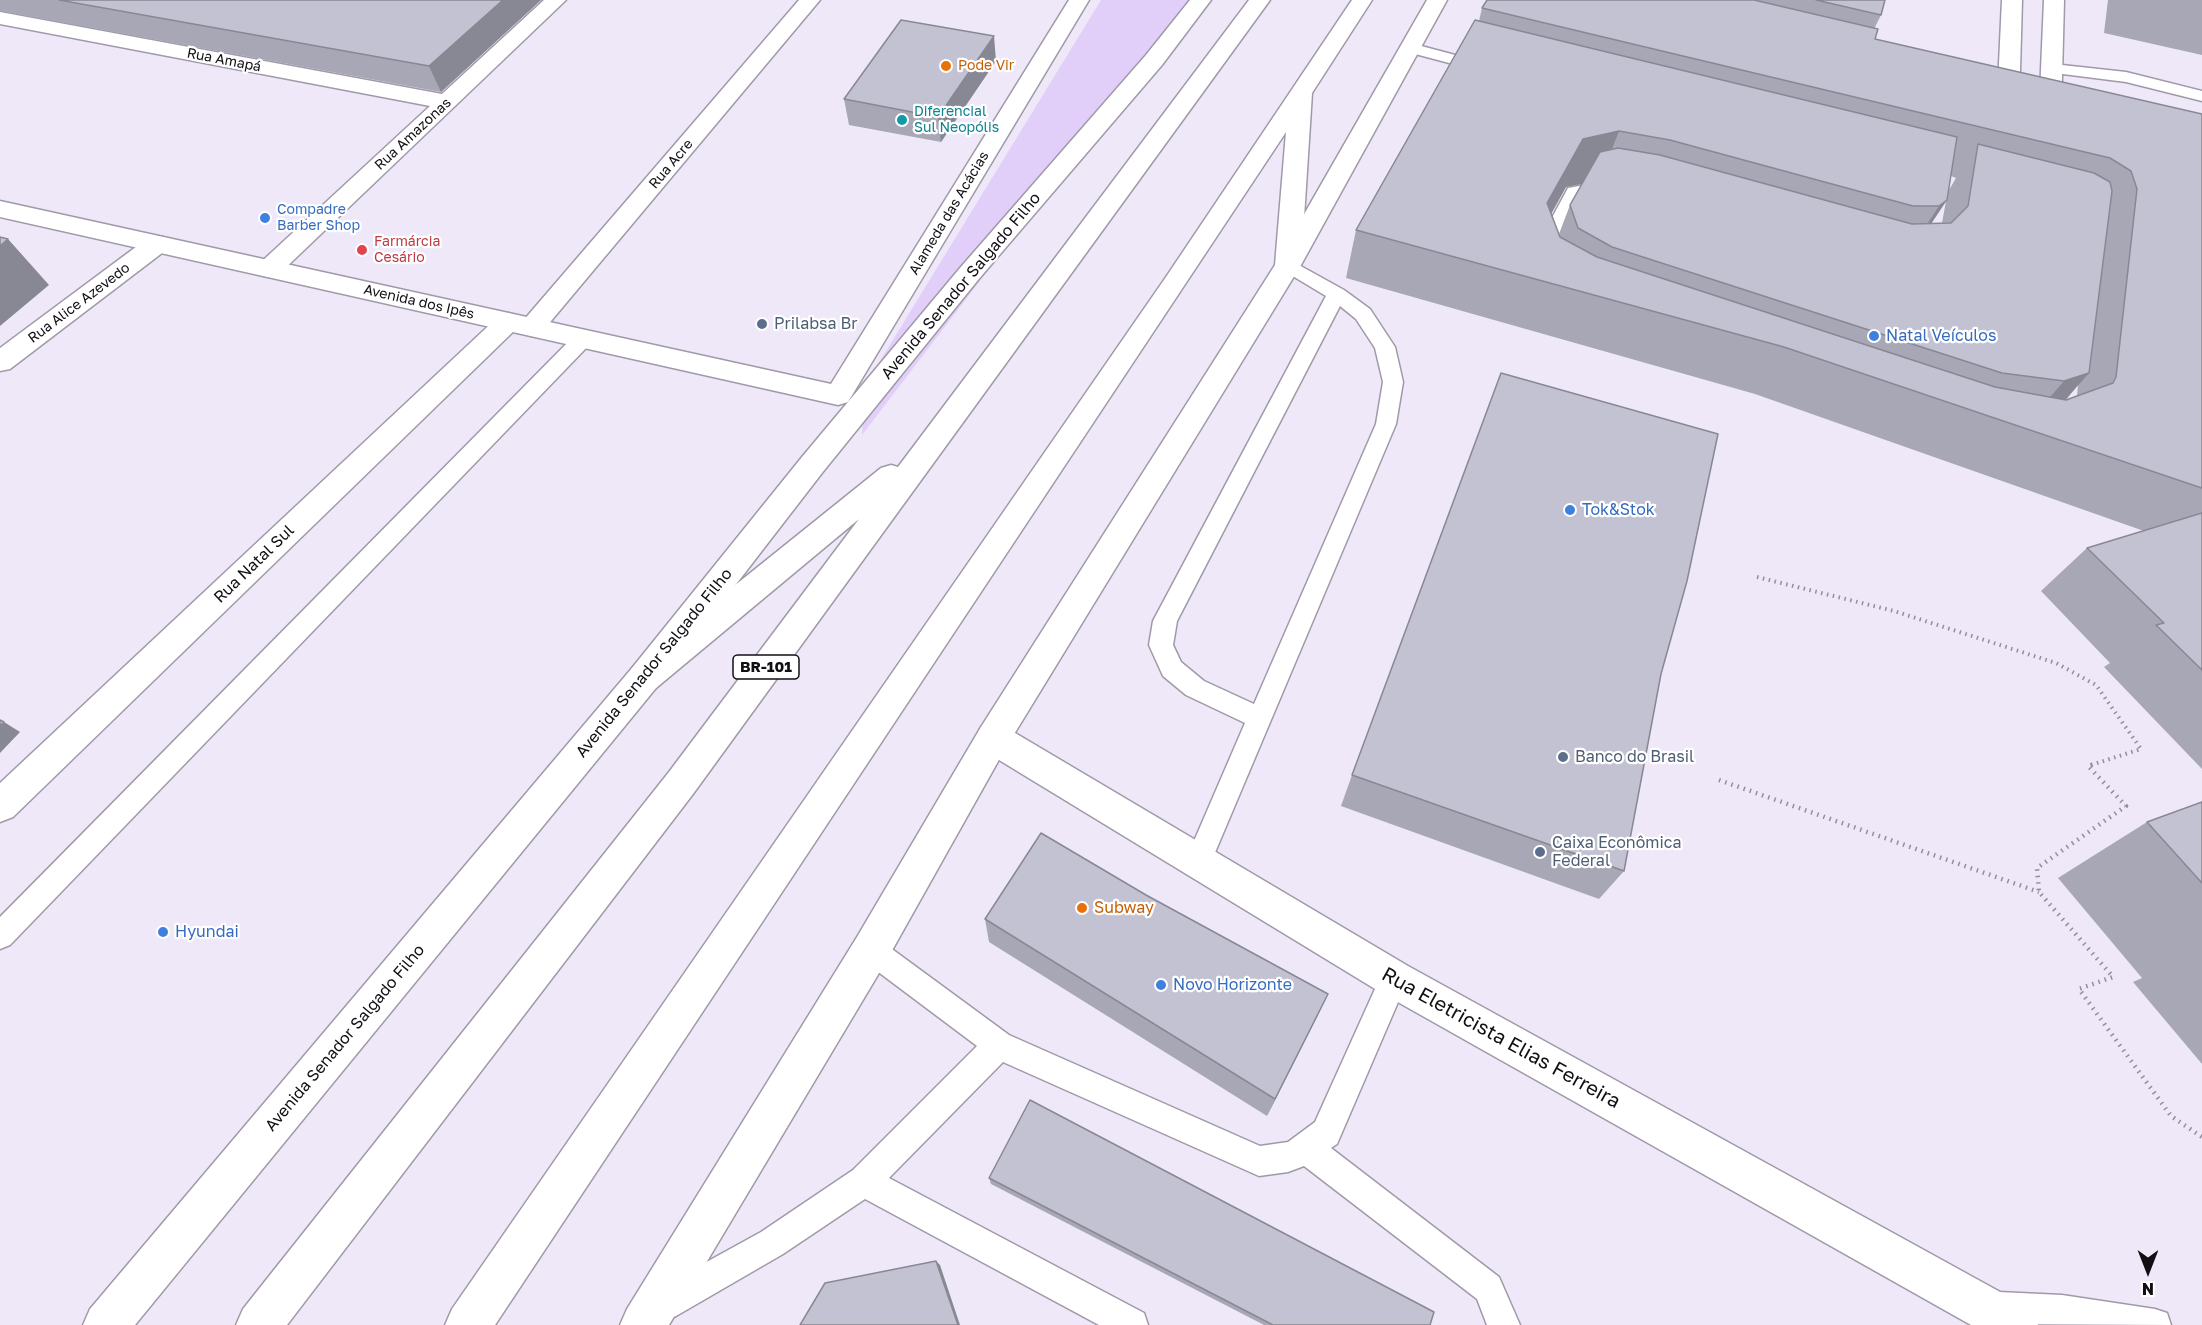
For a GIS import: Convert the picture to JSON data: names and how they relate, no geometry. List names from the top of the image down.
{
  "streets": {
    "main road": [
      "Rua Amapá",
      "Rua Amazonas",
      "Rua Acre",
      "Alameda das Acácias",
      "Avenida Senador Salgado Filho",
      "Avenida dos Ipês",
      "Rua Alice Azevedo",
      "Rua Natal Sul",
      "BR-101",
      "Rua Eletricista Elias Ferreira"
    ]
  },
  "crossings": [
    ["Rua Amapá", "Rua Amazonas"],
    ["Rua Amazonas", "Avenida dos Ipês"],
    ["Rua Acre", "Avenida dos Ipês"],
    ["Rua Acre", "Rua Natal Sul"],
    ["Alameda das Acácias", "Avenida dos Ipês"],
    ["Avenida dos Ipês", "Rua Alice Azevedo"],
    ["Avenida dos Ipês", "Rua Natal Sul"]
  ],
  "places": [
    "Pode Vir",
    "Diferencial Sul Neopólis",
    "Compadre Barber Shop",
    "Farmárcia Cesário",
    "Prilabsa Br",
    "Natal Veículos",
    "Tok&Stok",
    "Banco do Brasil",
    "Caixa Econômica Federal",
    "Subway",
    "Hyundai",
    "Novo Horizonte"
  ],
  "north": "bottom"
}
